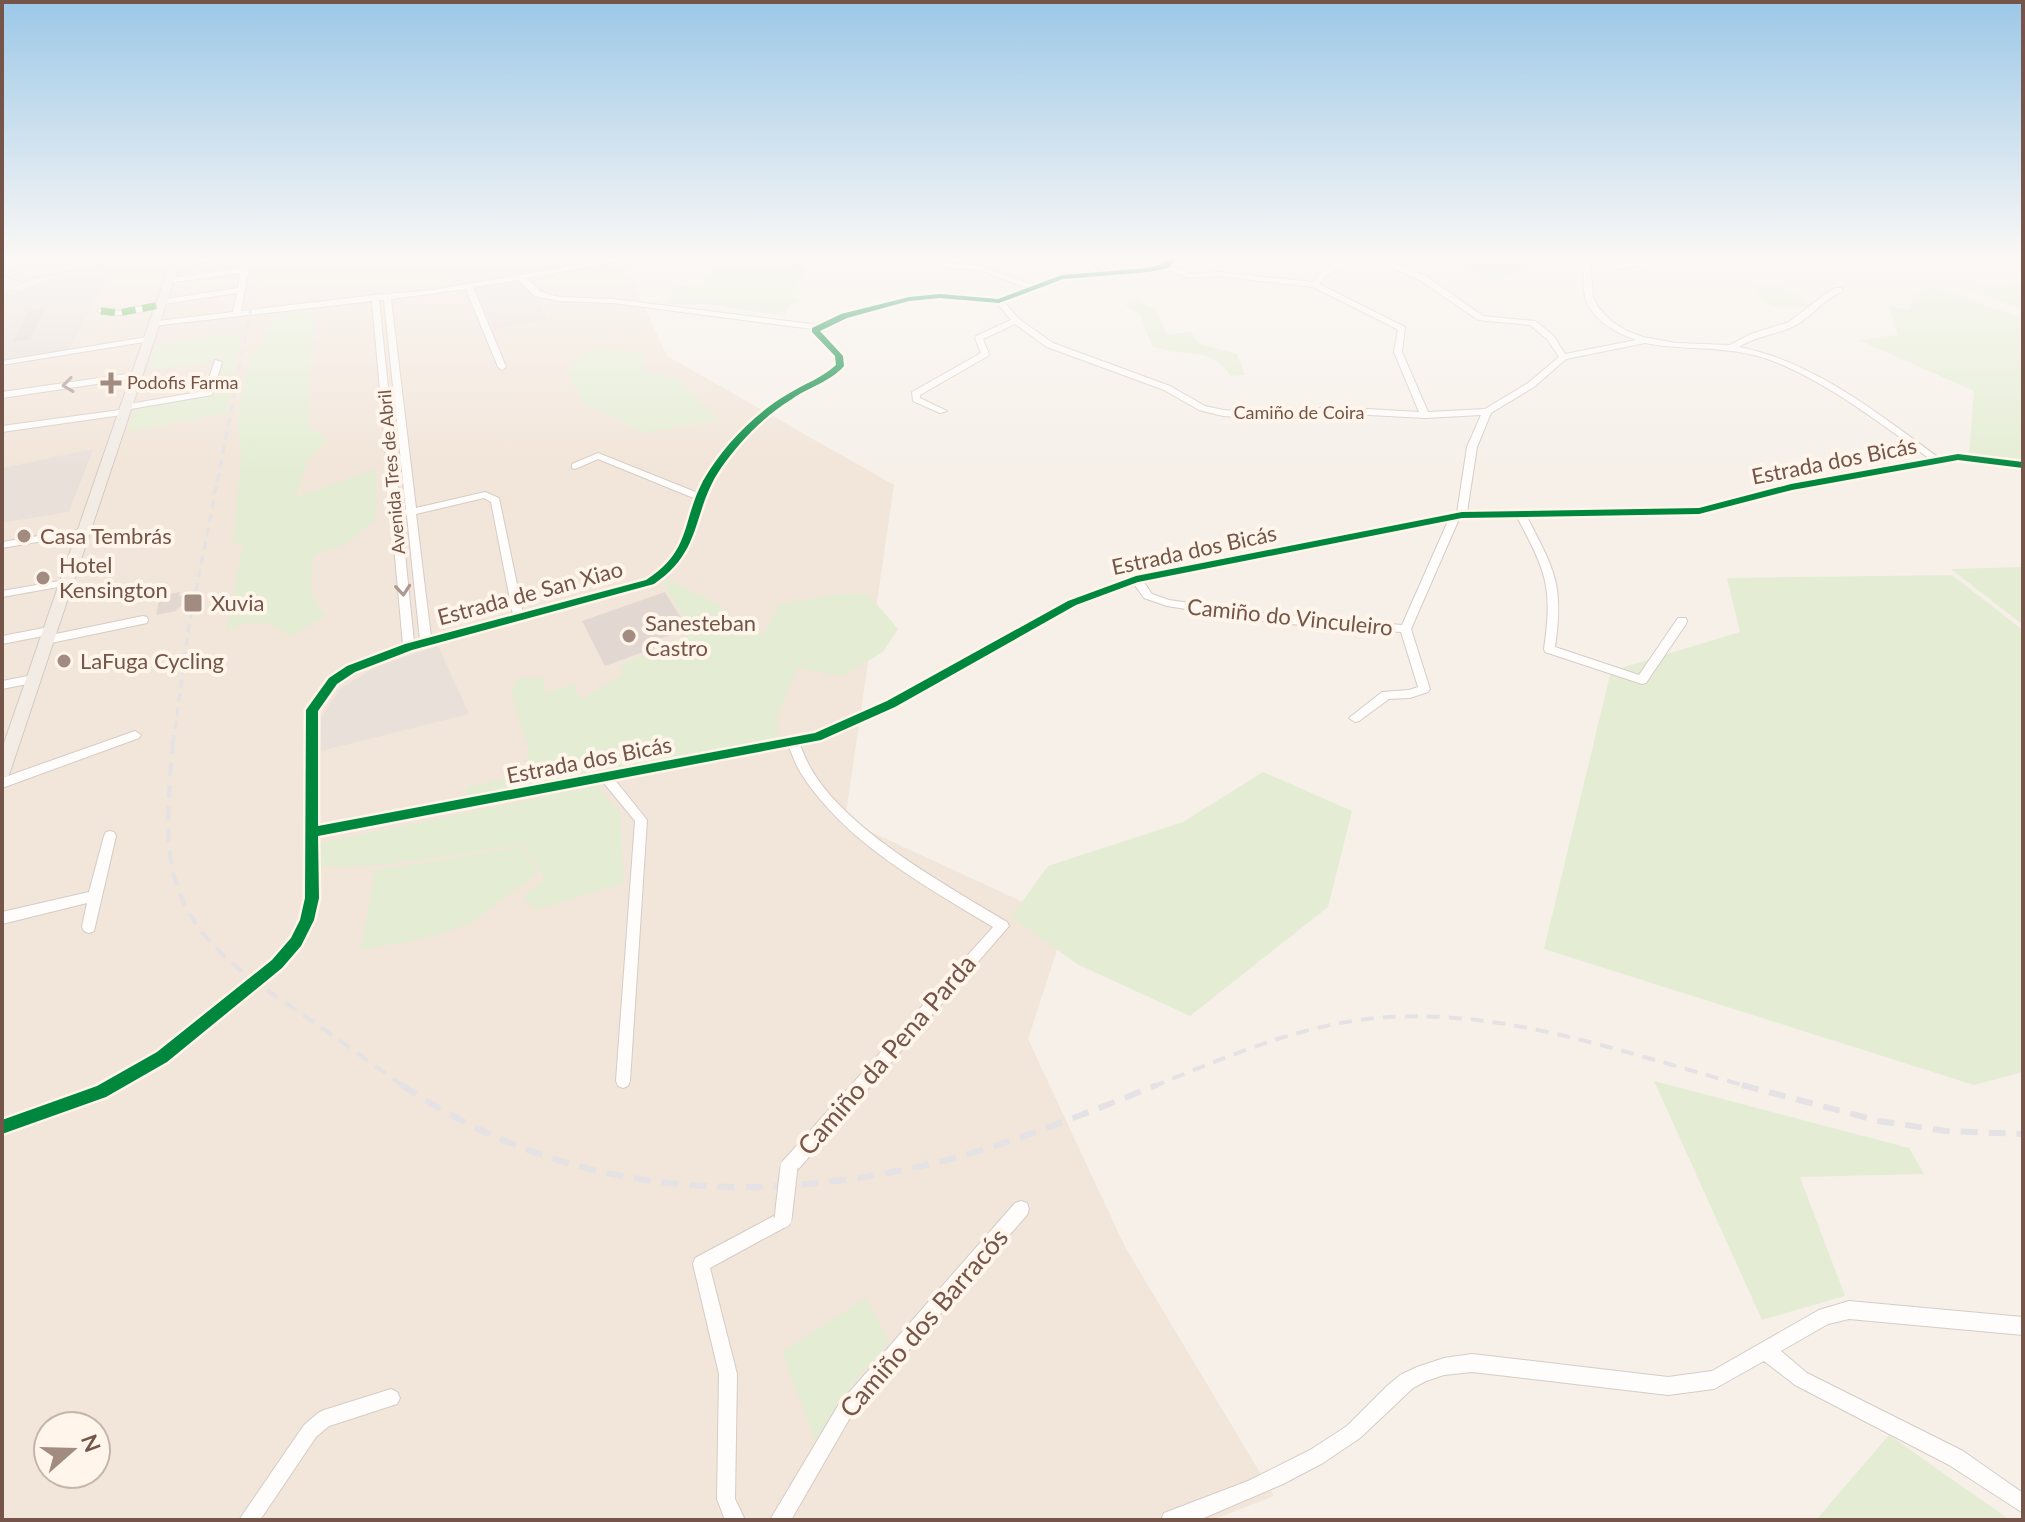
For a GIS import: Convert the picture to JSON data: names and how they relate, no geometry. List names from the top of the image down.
{
  "streets": {
    "street": [
      "Camiño de Coira",
      "Estrada dos Bicás",
      "Avenida Tres de Abril",
      "Estrada de San Xiao",
      "Camiño do Vinculeiro",
      "Camiño da Pena Parda",
      "Camiño dos Barracós"
    ]
  },
  "crossings": [
    ["Estrada dos Bicás", "Estrada de San Xiao"],
    ["Estrada dos Bicás", "Camiño do Vinculeiro"],
    ["Estrada dos Bicás", "Camiño da Pena Parda"],
    ["Avenida Tres de Abril", "Estrada de San Xiao"]
  ],
  "places": {
    "health": ["Podofis Farma"],
    "other": [
      "Casa Tembrás",
      "Hotel Kensington",
      "Sanesteban Castro",
      "LaFuga Cycling"
    ],
    "transit": ["Xuvia"]
  },
  "north": "right"
}
